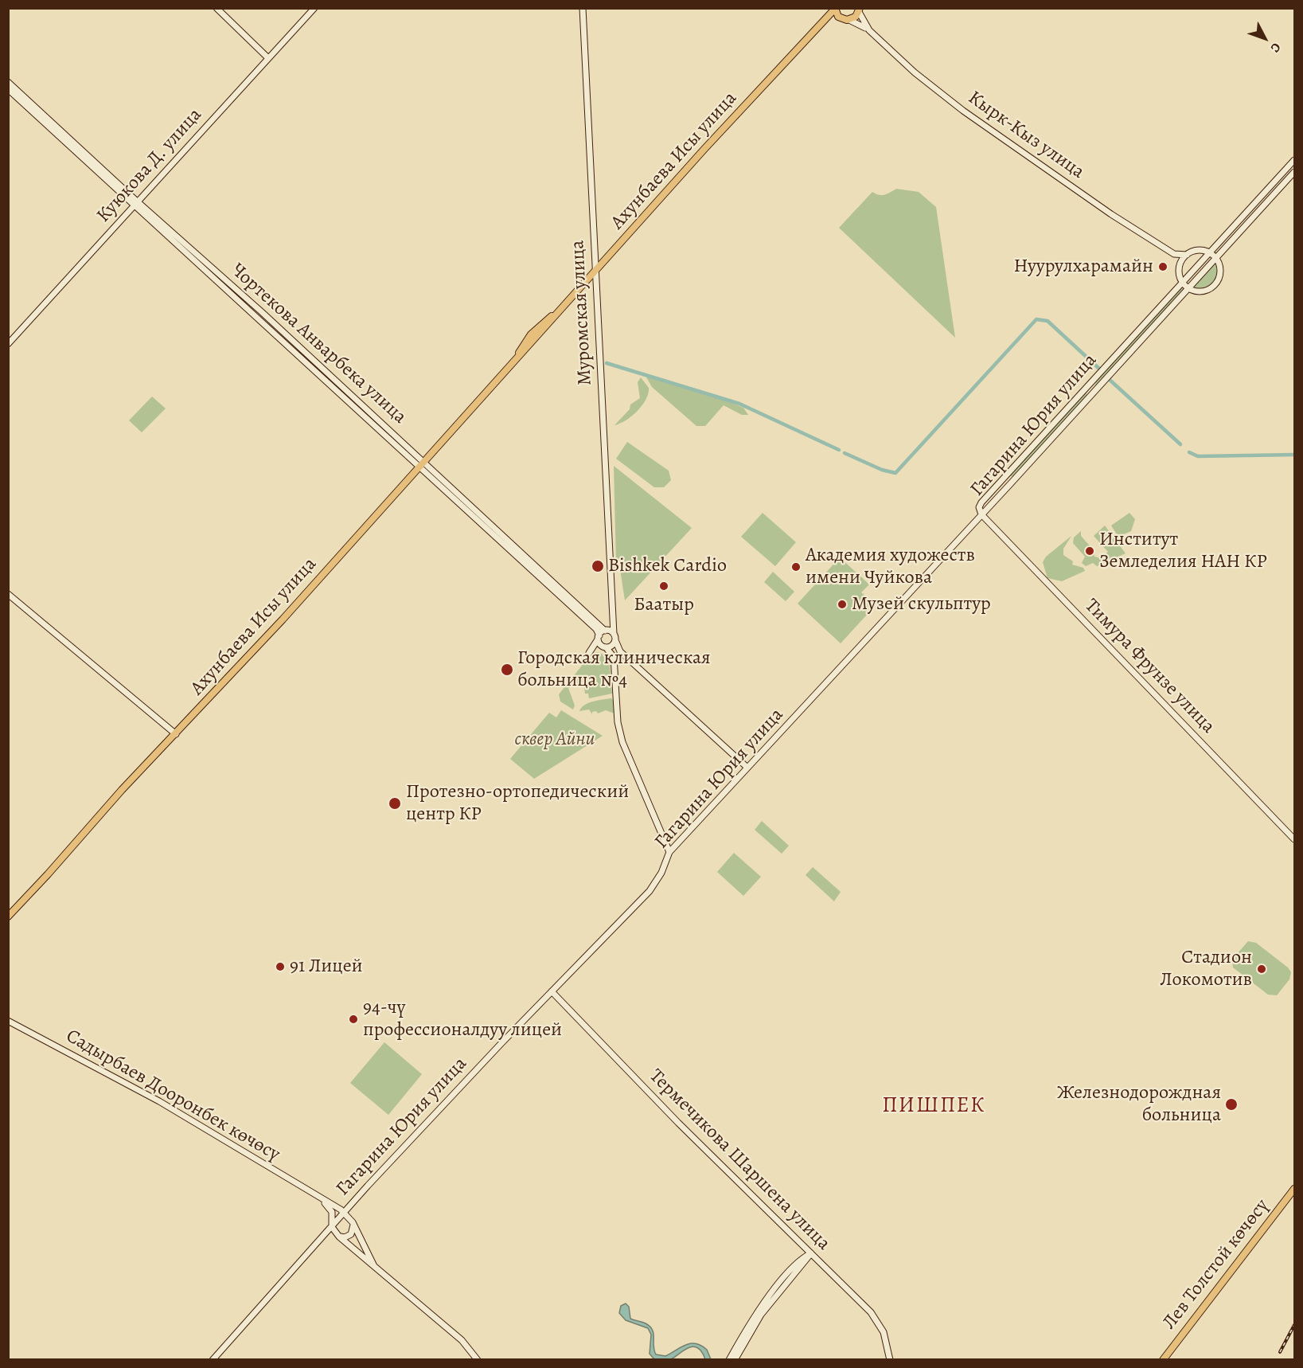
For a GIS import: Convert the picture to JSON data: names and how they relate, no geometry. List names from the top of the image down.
{
  "streets": {
    "main road": [
      "Кырк-Кыз улица",
      "Ахунбаева Исы улица",
      "Куюкова Д. улица",
      "Муромская улица",
      "Чортекова Анварбека улица",
      "Гагарина Юрия улица",
      "Тимура Фрунзе улица",
      "Садырбаев Дооронбек көчөсү",
      "Термечикова Шаршена улица",
      "Лев Толстой көчөсү"
    ]
  },
  "crossings": [
    ["Кырк-Кыз улица", "Гагарина Юрия улица"],
    ["Ахунбаева Исы улица", "Муромская улица"],
    ["Ахунбаева Исы улица", "Чортекова Анварбека улица"],
    ["Куюкова Д. улица", "Чортекова Анварбека улица"],
    ["Муромская улица", "Чортекова Анварбека улица"],
    ["Гагарина Юрия улица", "Тимура Фрунзе улица"],
    ["Гагарина Юрия улица", "Садырбаев Дооронбек көчөсү"],
    ["Гагарина Юрия улица", "Термечикова Шаршена улица"]
  ],
  "districts": ["ПИШПЕК"],
  "parks": ["сквер Айни"],
  "places": [
    "Нуурулхарамайн",
    "Институт Земледелия НАН КР",
    "Bishkek Cardio",
    "Академия художеств имени Чуйкова",
    "Баатыр",
    "Музей скульптур",
    "Городская клиническая больница №4",
    "Протезно-ортопедический центр КР",
    "91 Лицей",
    "Стадион Локомотив",
    "94-чү профессионалдуу лицей",
    "Железнодорождная больница"
  ],
  "north": "bottom right"
}
